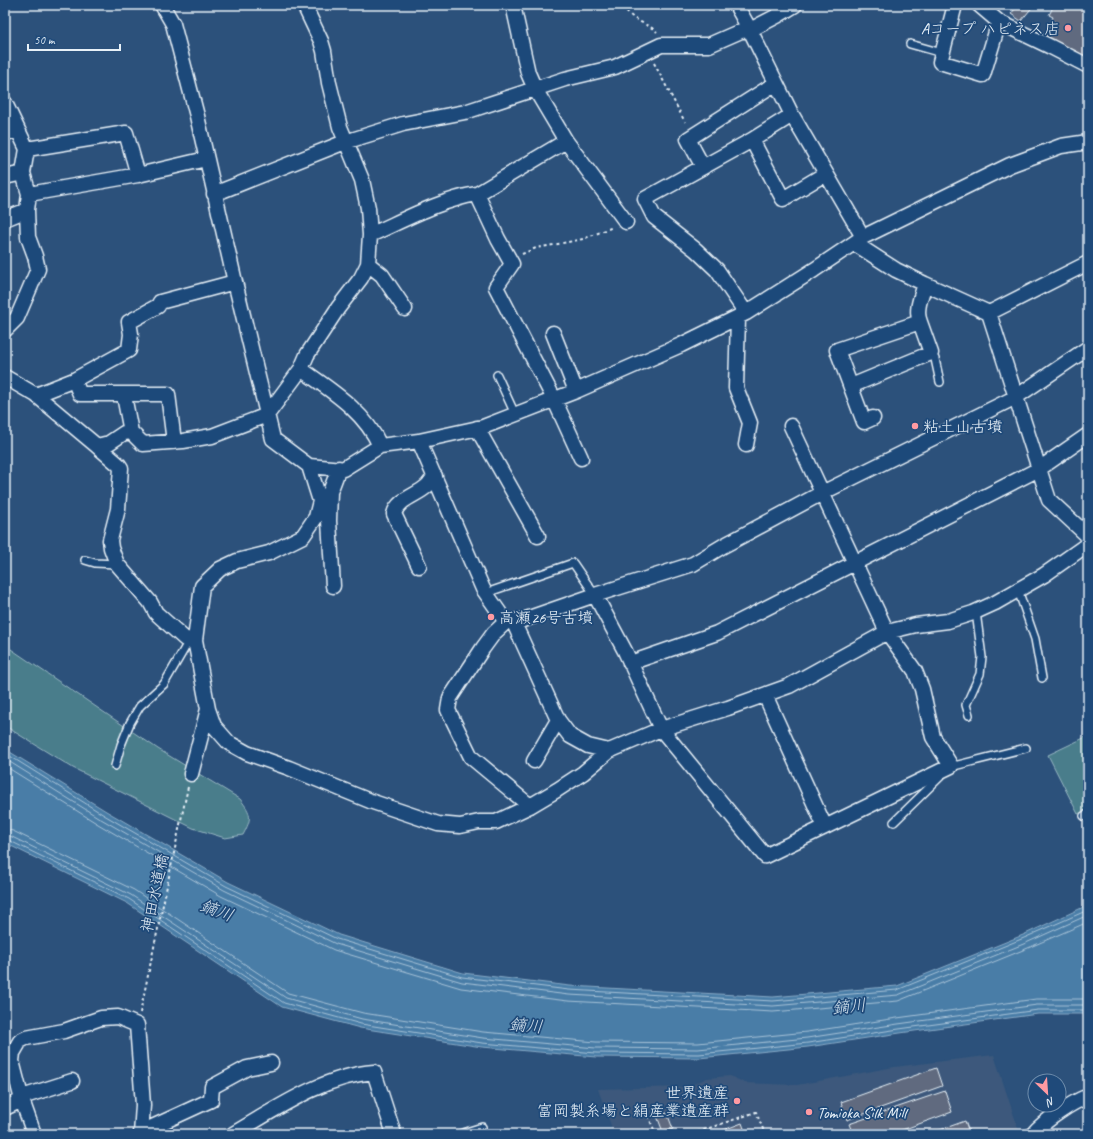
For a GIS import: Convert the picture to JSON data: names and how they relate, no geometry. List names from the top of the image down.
{
  "streets": {
    "path": ["神田水道橋"]
  },
  "water": ["鏑川"],
  "places": [
    "Aコープ ハピネス店",
    "粘土山古墳",
    "高瀬26号古墳",
    "世界遺産 富岡製糸場と絹産業遺産群",
    "Tomioka Silk Mill"
  ],
  "scale_bar": "50 m",
  "north": "bottom right"
}
